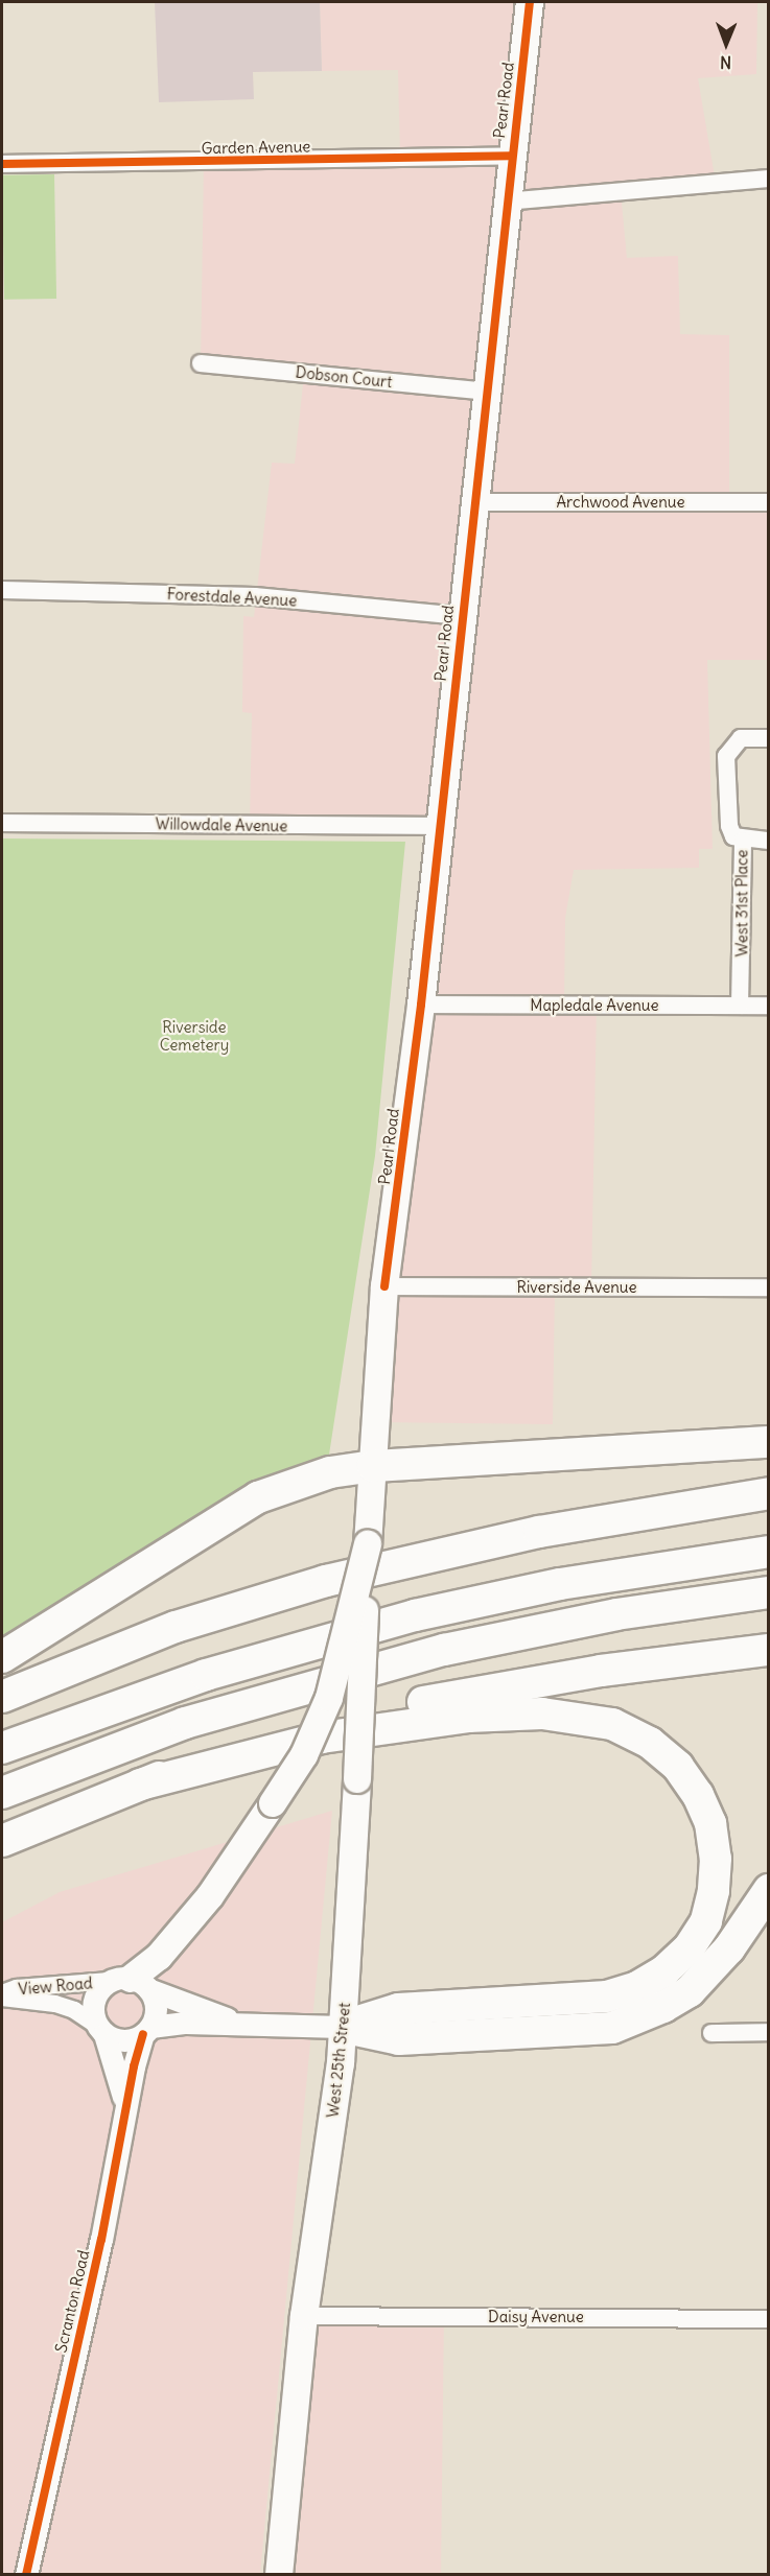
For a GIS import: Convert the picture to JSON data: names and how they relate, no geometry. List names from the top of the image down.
{
  "streets": {
    "main road": ["Pearl Road", "West 25th Street"],
    "street": [
      "Garden Avenue",
      "Dobson Court",
      "Archwood Avenue",
      "Forestdale Avenue",
      "Willowdale Avenue",
      "West 31st Place",
      "Mapledale Avenue",
      "Riverside Avenue",
      "View Road",
      "Scranton Road",
      "Daisy Avenue"
    ]
  },
  "crossings": [
    ["Pearl Road", "Garden Avenue"],
    ["Pearl Road", "Dobson Court"],
    ["Pearl Road", "Archwood Avenue"],
    ["Pearl Road", "Forestdale Avenue"],
    ["Pearl Road", "Willowdale Avenue"],
    ["Pearl Road", "Mapledale Avenue"],
    ["Pearl Road", "Riverside Avenue"],
    ["Pearl Road", "West 25th Street"],
    ["West 31st Place", "Mapledale Avenue"],
    ["View Road", "Scranton Road"],
    ["West 25th Street", "Daisy Avenue"]
  ],
  "parks": ["Riverside Cemetery"],
  "north": "bottom"
}
